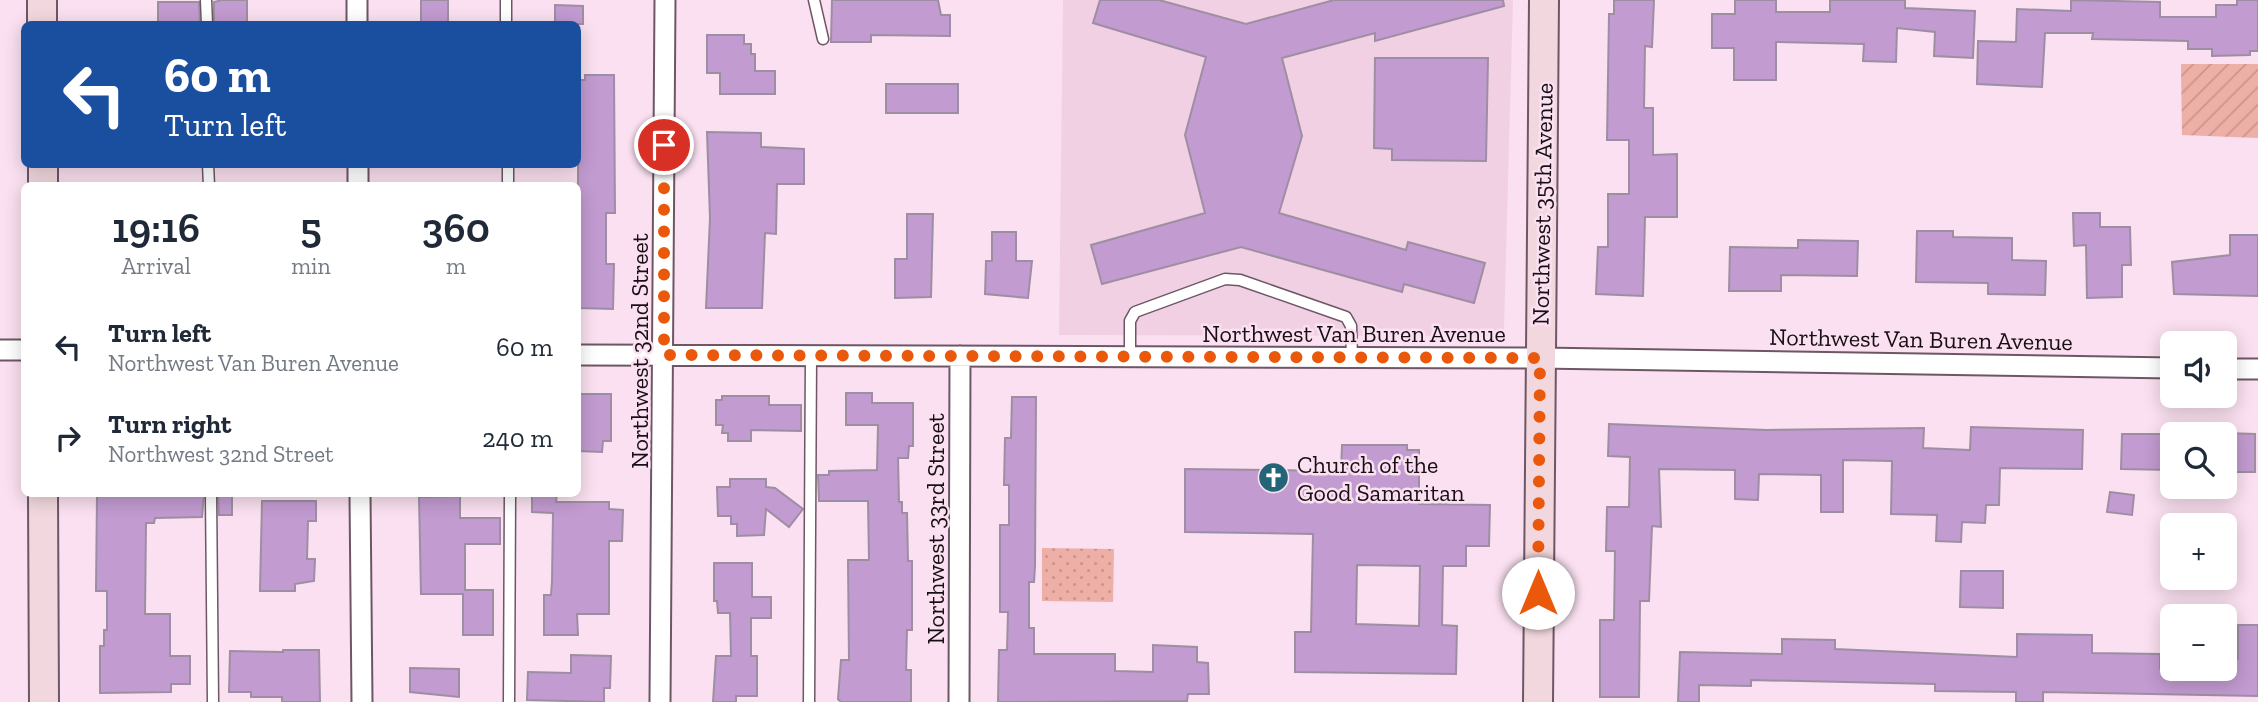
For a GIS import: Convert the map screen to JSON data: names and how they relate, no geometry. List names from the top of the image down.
{
  "streets": {
    "main road": ["Northwest 35th Avenue"],
    "street": ["Northwest Van Buren Avenue", "Northwest 32nd Street", "Northwest 33rd Street"]
  },
  "crossings": [
    ["Northwest 35th Avenue", "Northwest Van Buren Avenue"],
    ["Northwest Van Buren Avenue", "Northwest 32nd Street"],
    ["Northwest Van Buren Avenue", "Northwest 33rd Street"]
  ],
  "places": {
    "church": ["Church of the Good Samaritan"]
  },
  "page": {
    "turn": ["60 m", "Turn left"],
    "eta": [
      "19:16",
      "Arrival",
      "5",
      "min",
      "360",
      "m"
    ],
    "list": [
      {
        "name": "Turn left",
        "note": "Northwest Van Buren Avenue",
        "value": "60 m"
      },
      {
        "name": "Turn right",
        "note": "Northwest 32nd Street",
        "value": "240 m"
      }
    ],
    "map_buttons": ["+", "−"]
  }
}
